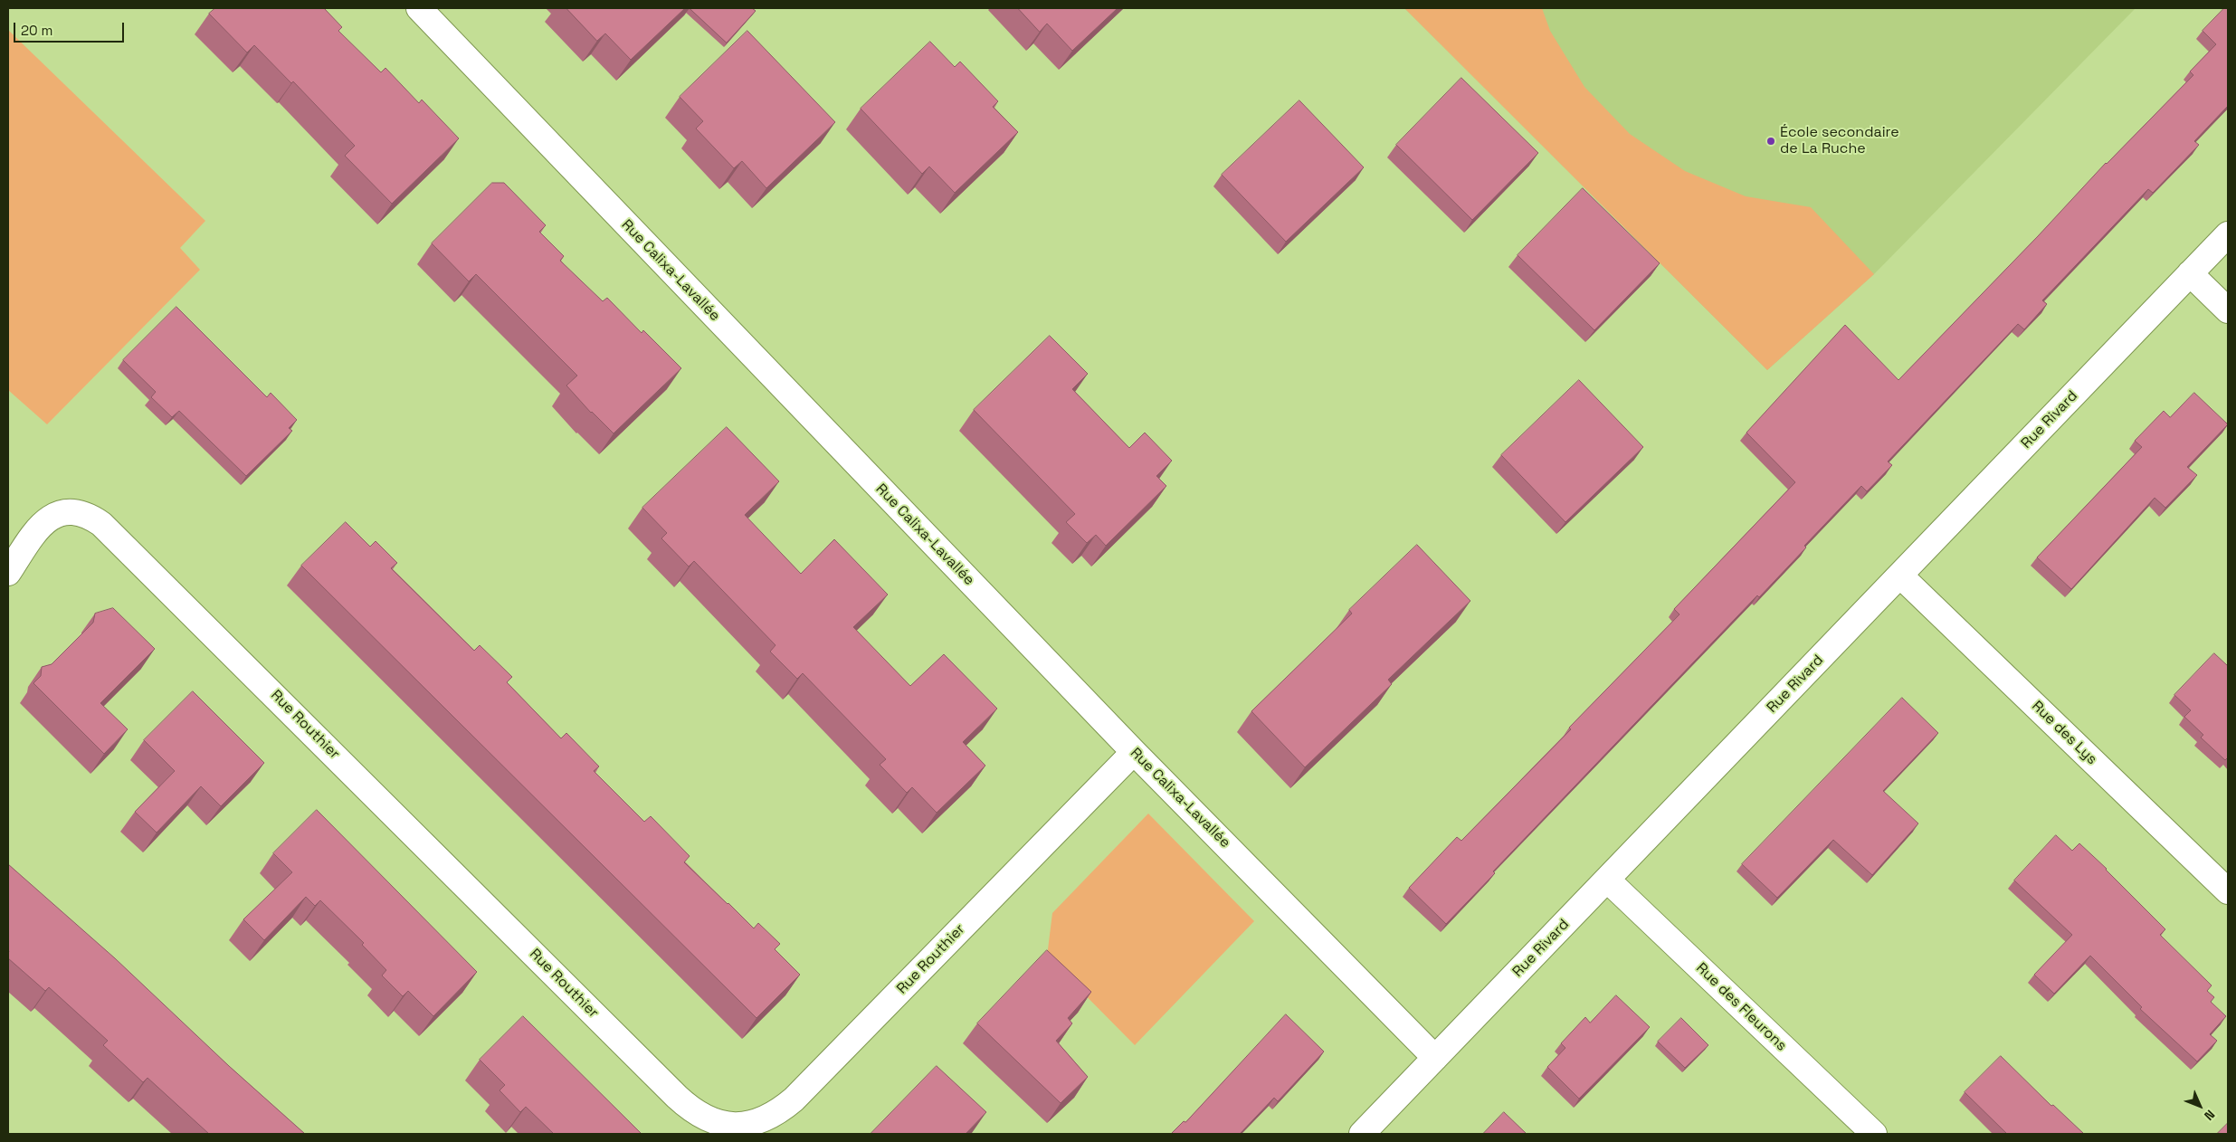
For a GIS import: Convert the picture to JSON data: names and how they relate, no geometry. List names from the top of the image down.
{
  "streets": {
    "street": [
      "Rue Calixa-Lavallée",
      "Rue Rivard",
      "Rue Routhier",
      "Rue des Lys",
      "Rue des Fleurons"
    ]
  },
  "crossings": [
    ["Rue Calixa-Lavallée", "Rue Rivard"],
    ["Rue Calixa-Lavallée", "Rue Routhier"],
    ["Rue Rivard", "Rue des Lys"],
    ["Rue Rivard", "Rue des Fleurons"]
  ],
  "places": ["École secondaire de La Ruche"],
  "scale_bar": "20 m",
  "north": "bottom right"
}
